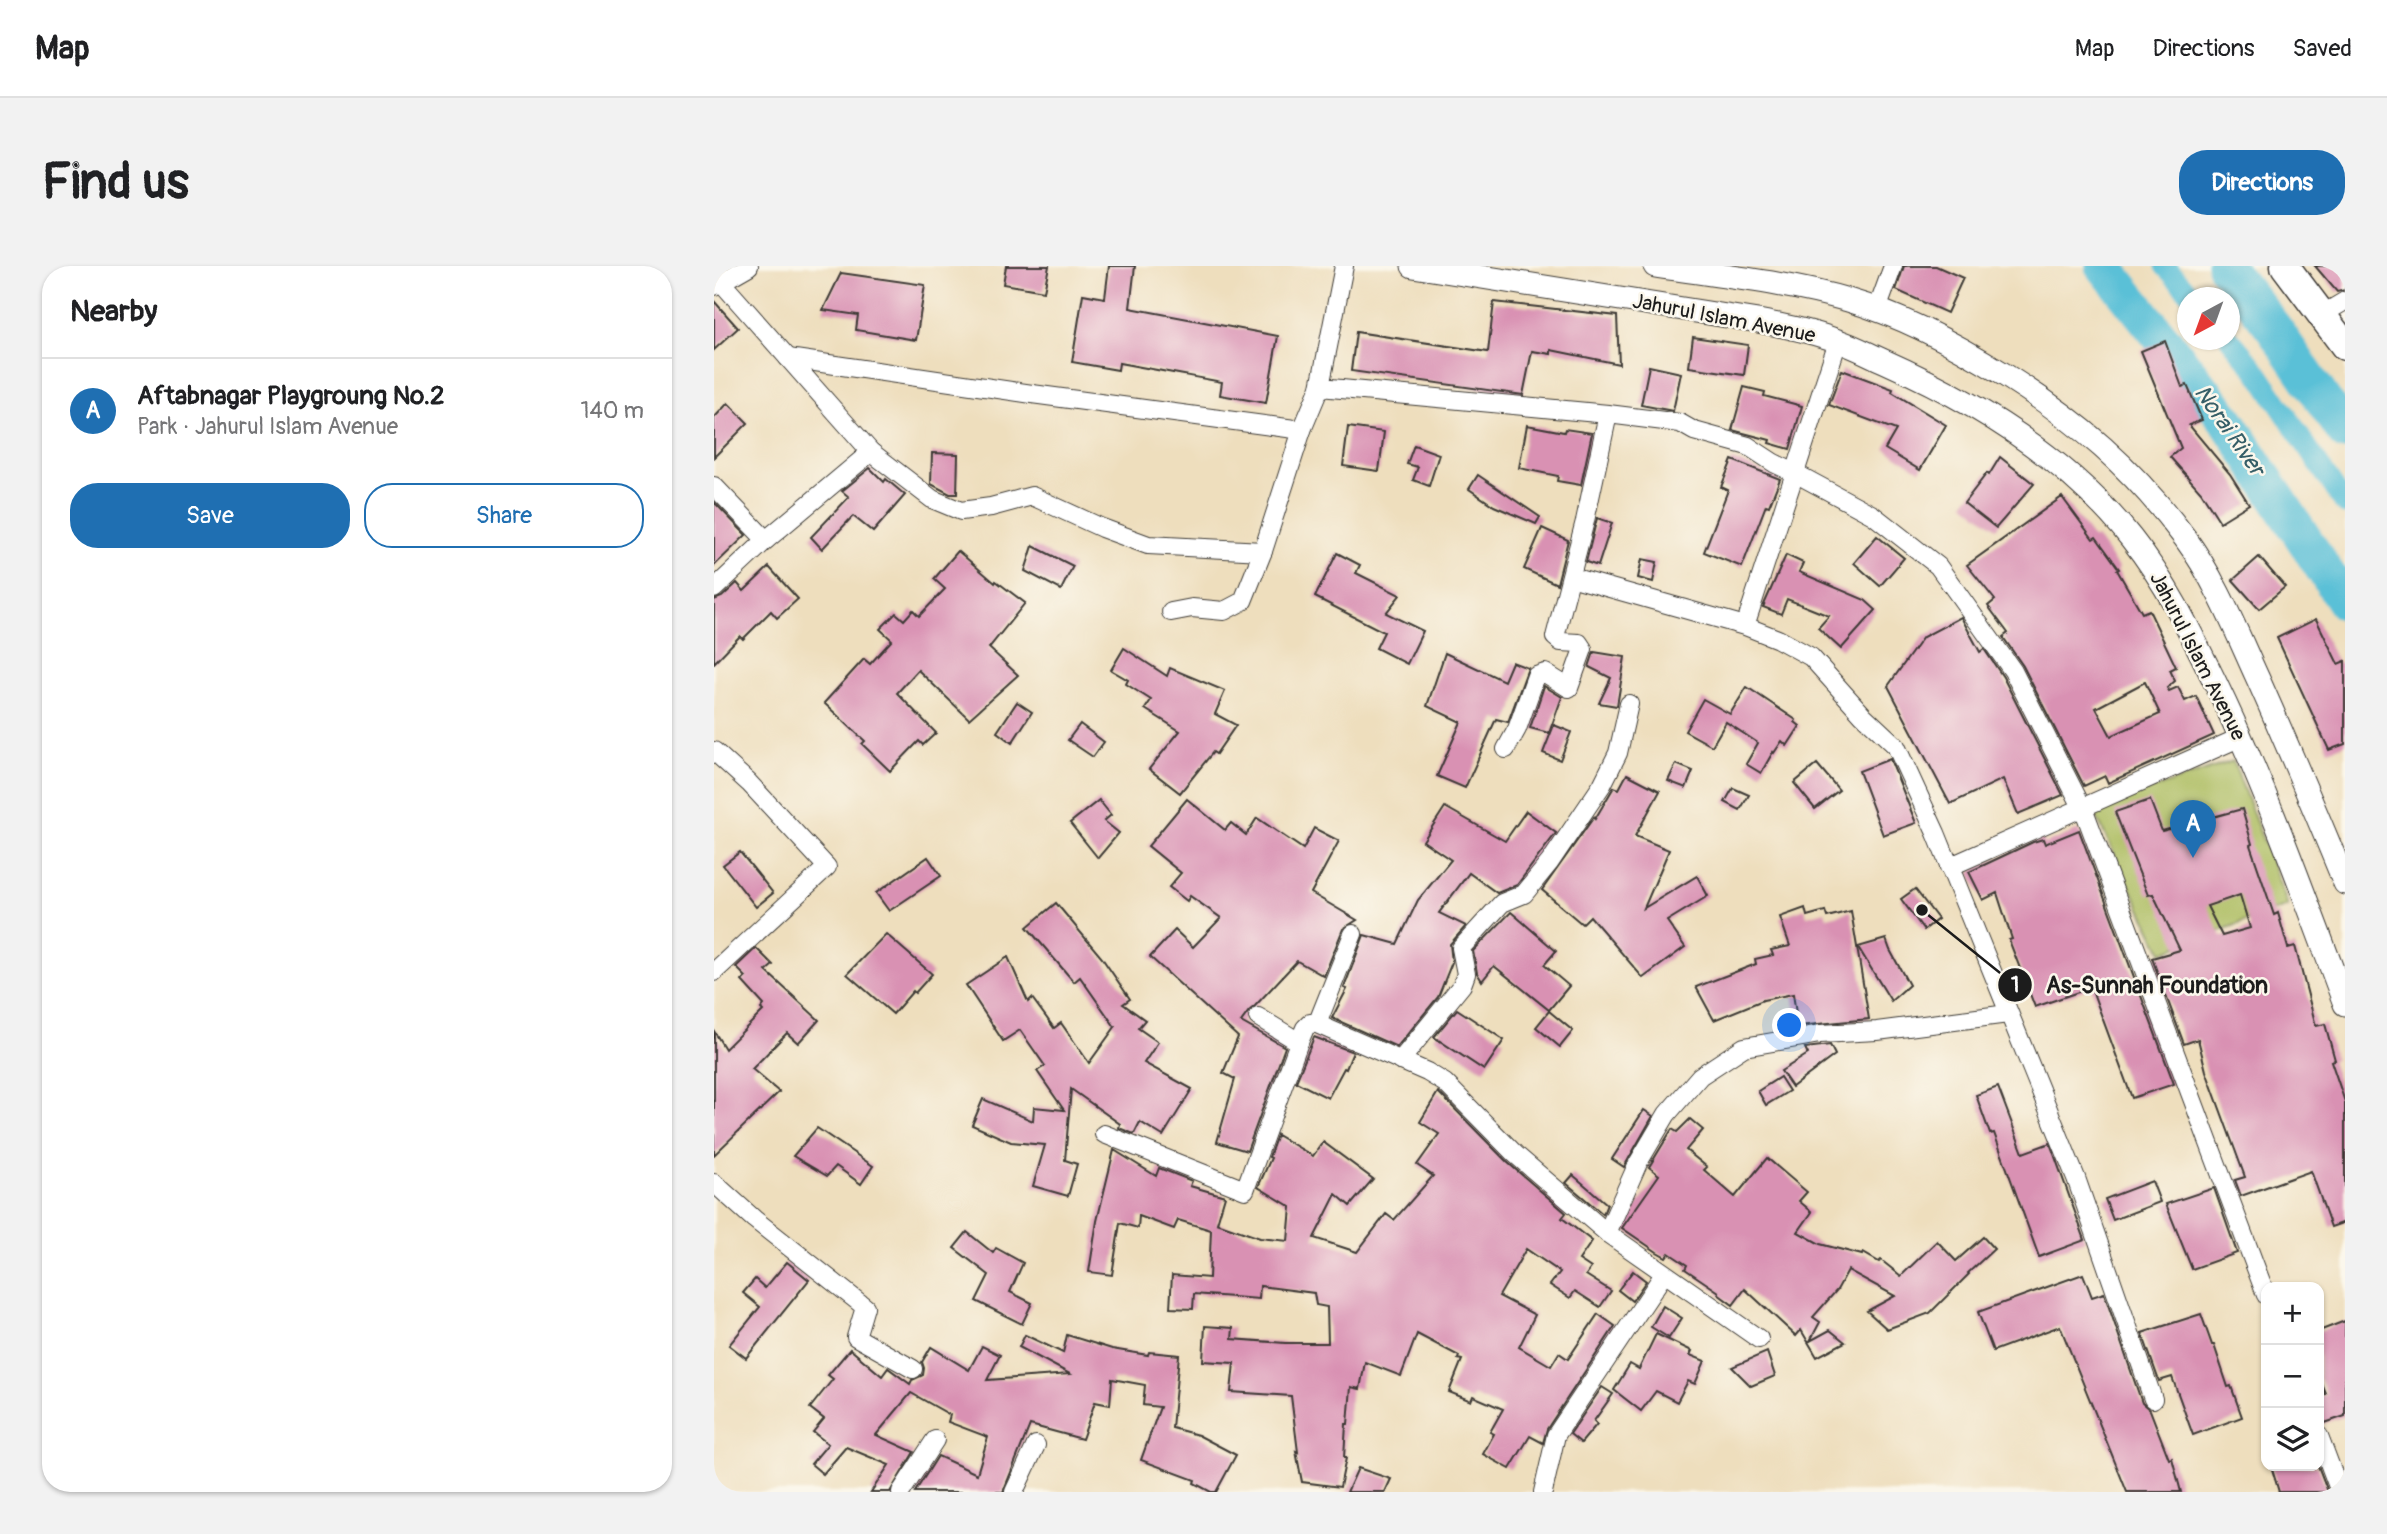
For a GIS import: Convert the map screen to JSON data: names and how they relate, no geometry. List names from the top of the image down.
{
  "streets": {
    "street": ["Jahurul Islam Avenue"]
  },
  "water": ["Norai River"],
  "places": ["As-Sunnah Foundation"],
  "north": "bottom left",
  "page": {
    "header": "Map",
    "nav": ["Map", "Directions", "Saved"],
    "buttons": [
      "Directions",
      ["Save", "Share"]
    ],
    "title": "Find us",
    "heading": "Nearby",
    "list": [
      {
        "mark": "A",
        "name": "Aftabnagar Playgroung No.2",
        "note": "Park · Jahurul Islam Avenue",
        "value": "140 m"
      }
    ],
    "pins": "A",
    "map_buttons": ["+", "−"]
  }
}
